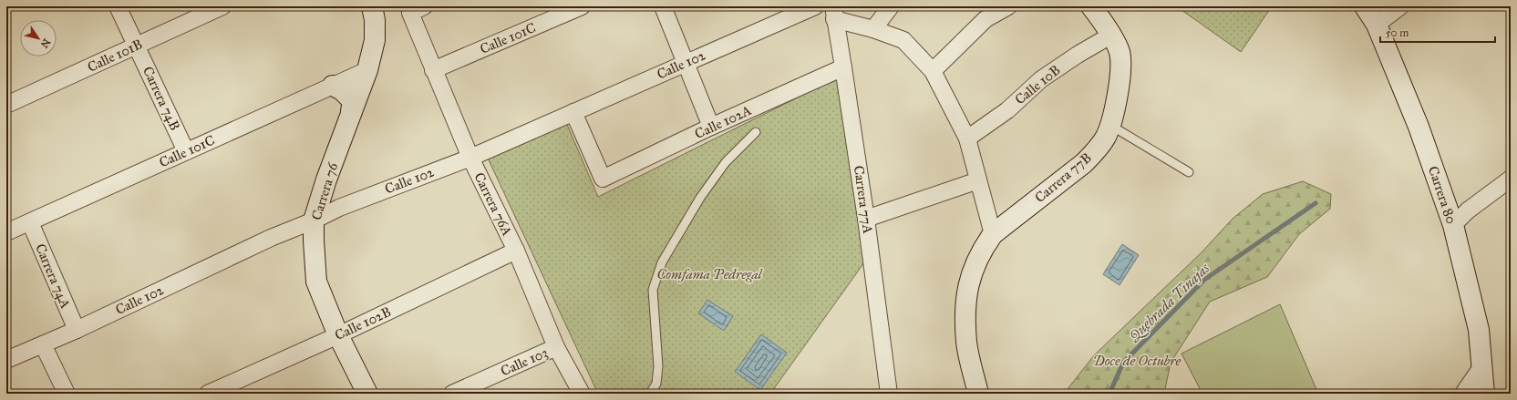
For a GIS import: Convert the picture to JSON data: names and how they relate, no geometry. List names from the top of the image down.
{
  "streets": {
    "street": [
      "Calle 101C",
      "Calle 101B",
      "Calle 102",
      "Calle 10B",
      "Carrera 74B",
      "Calle 102A",
      "Carrera 77B",
      "Carrera 76",
      "Carrera 80",
      "Carrera 77A",
      "Carrera 76A",
      "Carrera 74A",
      "Calle 102B",
      "Calle 103"
    ]
  },
  "crossings": [
    ["Calle 101C", "Carrera 74B"],
    ["Calle 101C", "Carrera 76"],
    ["Calle 101C", "Carrera 76A"],
    ["Calle 101C", "Carrera 74A"],
    ["Calle 101B", "Carrera 74B"],
    ["Calle 102", "Calle 102A"],
    ["Calle 102", "Carrera 76"],
    ["Calle 102", "Carrera 76A"],
    ["Calle 102", "Carrera 74A"],
    ["Calle 10B", "Carrera 77B"],
    ["Calle 102A", "Carrera 77A"],
    ["Carrera 76", "Calle 102B"],
    ["Carrera 76A", "Calle 102B"],
    ["Carrera 76A", "Calle 103"]
  ],
  "water": ["Quebrada Tinajas"],
  "parks": ["Comfama Pedregal", "Doce de Octubre"],
  "scale_bar": "50 m",
  "north": "bottom right"
}
